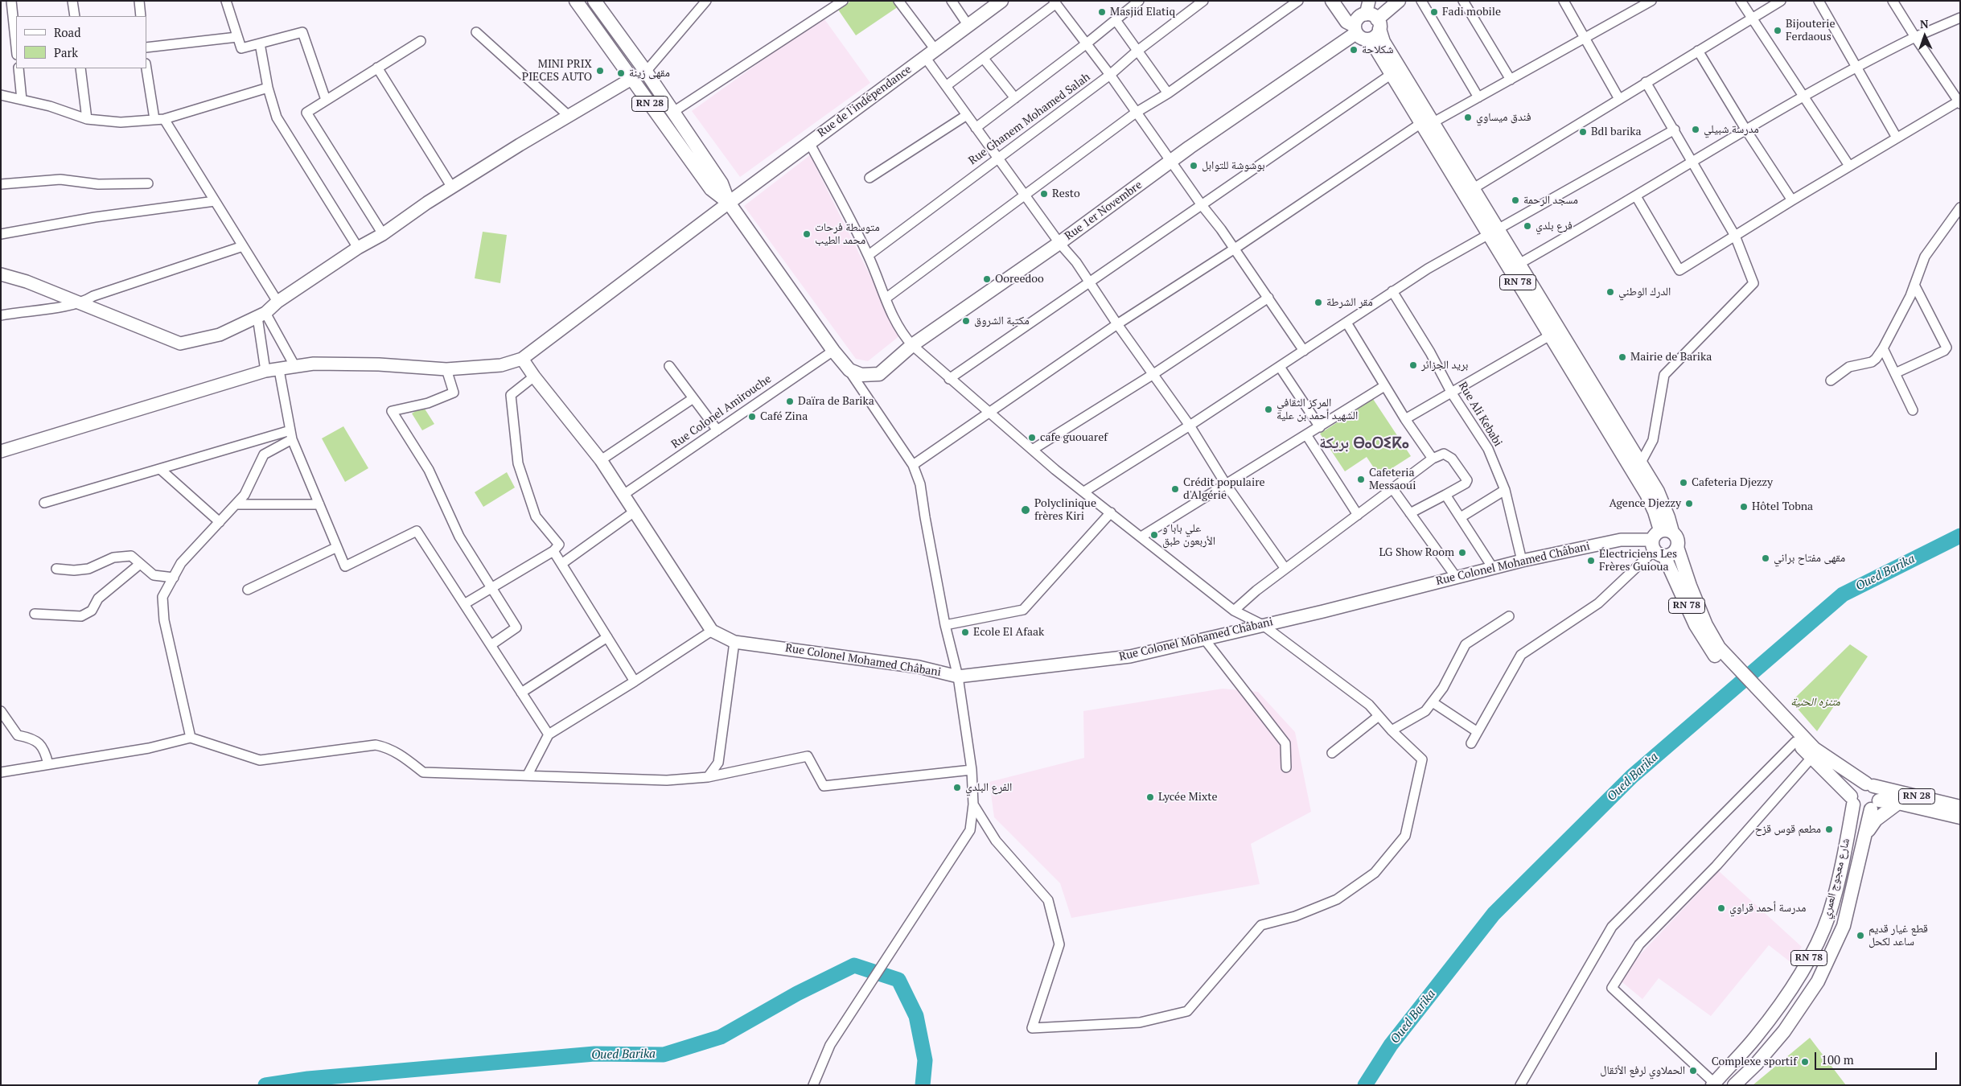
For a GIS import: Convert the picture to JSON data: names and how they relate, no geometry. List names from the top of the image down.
{
  "streets": {
    "main road": [
      "Rue de l'indépendance",
      "RN 28",
      "Rue 1er Novembre",
      "RN 78",
      "Rue Colonel Mohamed Châbani",
      "شارع معجوج العمري"
    ],
    "street": ["Rue Ghanem Mohamed Salah", "Rue Colonel Amirouche", "Rue Ali Kebabi"]
  },
  "crossings": [
    ["Rue de l'indépendance", "RN 28"],
    ["RN 28", "Rue 1er Novembre"],
    ["RN 28", "RN 78"],
    ["RN 28", "Rue Colonel Amirouche"],
    ["RN 28", "شارع معجوج العمري"],
    ["Rue 1er Novembre", "RN 78"],
    ["RN 78", "Rue Colonel Mohamed Châbani"],
    ["RN 78", "شارع معجوج العمري"],
    ["Rue Ali Kebabi", "Rue Colonel Mohamed Châbani"]
  ],
  "districts": ["بريكة ⴱⴰⵔⵉⴽⴰ"],
  "water": ["Oued Barika"],
  "parks": ["متنزه الحنية"],
  "places": [
    "Masjid Elatiq",
    "Fadi mobile",
    "Bijouterie Ferdaous",
    "شكلاحة",
    "MINI PRIX PIECES AUTO",
    "مقهى زينة",
    "فندق ميساوي",
    "مدرسة شبيلي",
    "Bdl barika",
    "بوشوشة للتوابل",
    "Resto",
    "مسجد الرحمة",
    "فرع بلدي",
    "متوسطة فرحات محمد الطيب",
    "Ooreedoo",
    "الدرك الوطني",
    "مقر الشرطة",
    "مكتبة الشروق",
    "Mairie de Barika",
    "بريد الجزائر",
    "Daïra de Barika",
    "المركز الثقافي الشهيد أحمد بن علية",
    "Café Zina",
    "cafe guouaref",
    "Cafeteria Messaoui",
    "Cafeteria Djezzy",
    "Crédit populaire d'Algérie",
    "Agence Djezzy",
    "Hôtel Tobna",
    "Polyclinique frères Kiri",
    "علي بابا و الأربعون طبق",
    "LG Show Room",
    "مقهى مفتاح براني",
    "Électriciens Les Frères Guioua",
    "Ecole El Afaak",
    "الفرع البلدي",
    "Lycée Mixte",
    "مطعم قوس قزح",
    "مدرسة أحمد قراوي",
    "قطع غيار قديم ساعد لكحل",
    "Complexe sportif",
    "الحملاوي لرفع الأثقال"
  ],
  "legend": ["Road", "Park"],
  "scale_bar": "100 m",
  "north": "top"
}
